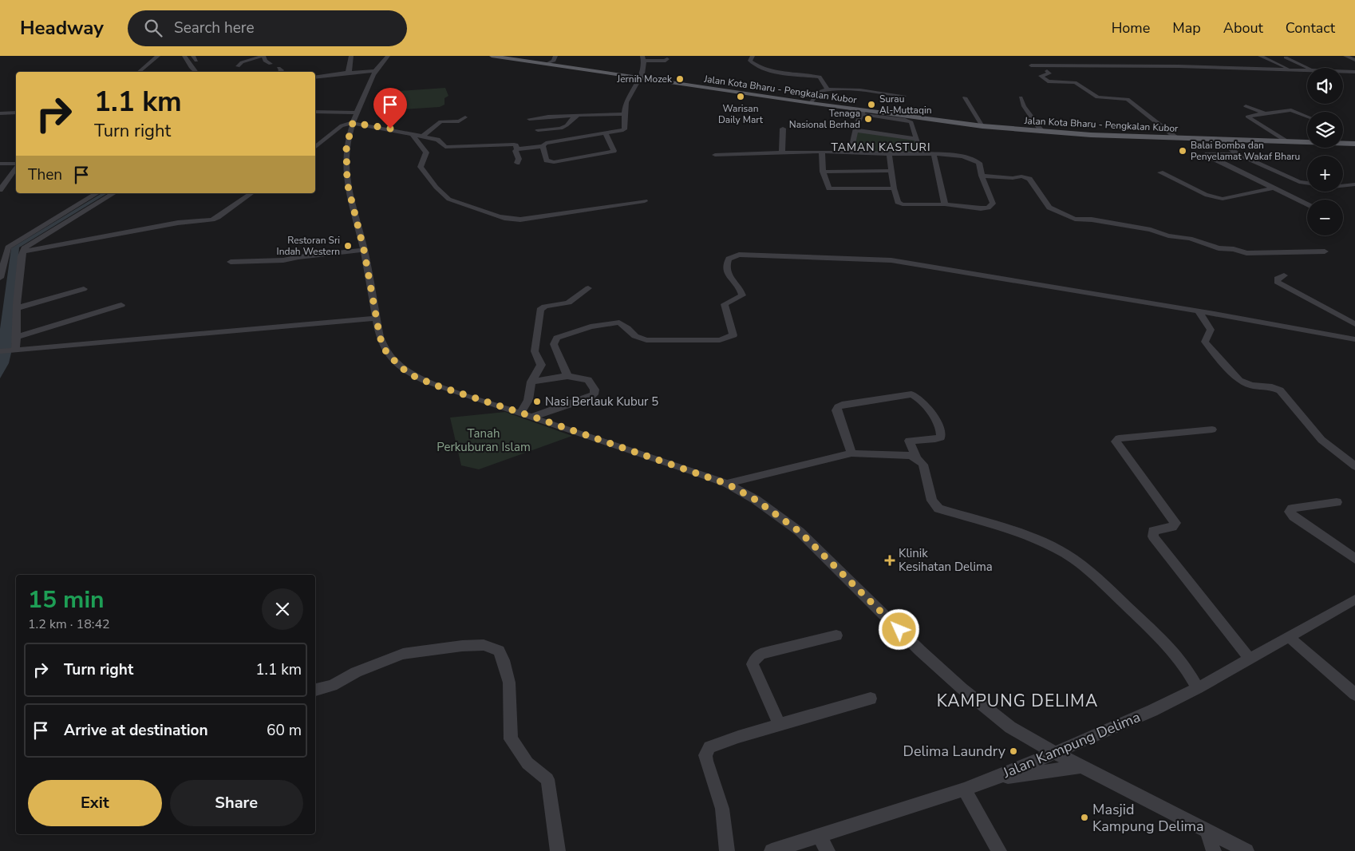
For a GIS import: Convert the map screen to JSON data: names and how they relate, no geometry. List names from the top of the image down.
{
  "streets": {
    "main road": ["Jalan Kota Bharu - Pengkalan Kubor"],
    "street": ["Jalan Kampung Delima"]
  },
  "districts": ["TAMAN KASTURI", "KAMPUNG DELIMA"],
  "parks": ["Tanah Perkuburan Islam"],
  "places": {
    "other": [
      "Jernih Mozek",
      "Warisan Daily Mart",
      "Surau Al-Muttaqin",
      "Tenaga Nasional Berhad",
      "Balai Bomba dan Penyelamat Wakaf Bharu",
      "Restoran Sri Indah Western",
      "Nasi Berlauk Kubur 5",
      "Delima Laundry",
      "Masjid Kampung Delima"
    ],
    "health": ["Klinik Kesihatan Delima"]
  },
  "page": {
    "header": "Headway",
    "search": "Search here",
    "nav": [
      "Home",
      "Map",
      "About",
      "Contact"
    ],
    "map_buttons": ["+", "−"],
    "turn": ["1.1 km", "Turn right"],
    "then": "Then",
    "heading": ["15 min", "1.2 km · 18:42"],
    "list": [
      {
        "name": "Turn right",
        "value": "1.1 km"
      },
      {
        "name": "Arrive at destination",
        "value": "60 m"
      }
    ],
    "buttons": ["Exit", "Share"]
  }
}
